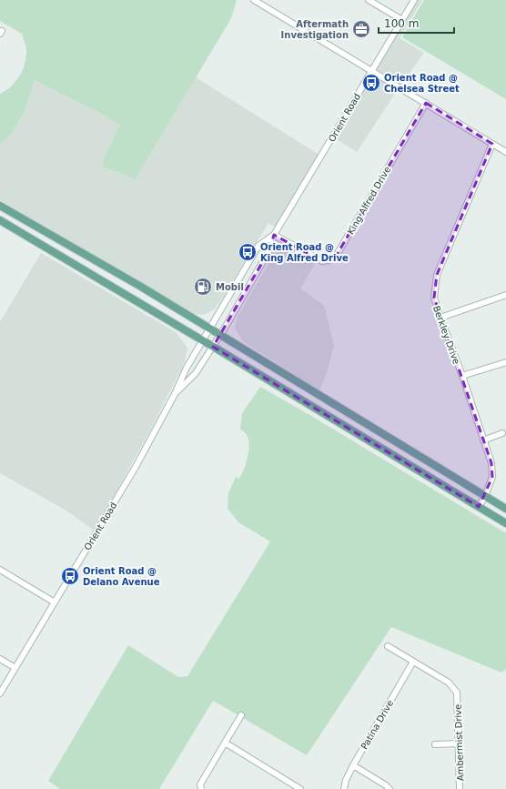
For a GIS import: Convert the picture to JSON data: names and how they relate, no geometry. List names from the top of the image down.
{
  "streets": {
    "street": [
      "Orient Road",
      "King Alfred Drive",
      "Berkley Drive",
      "Patina Drive",
      "Ambermist Drive"
    ]
  },
  "crossings": [
    ["Orient Road", "King Alfred Drive"],
    ["Patina Drive", "Ambermist Drive"]
  ],
  "places": {
    "office": ["Aftermath Investigation"],
    "bus stop": ["Orient Road @ Chelsea Street", "Orient Road @ King Alfred Drive", "Orient Road @ Delano Avenue"],
    "fuel station": ["Mobil"]
  },
  "scale_bar": "100 m"
}
